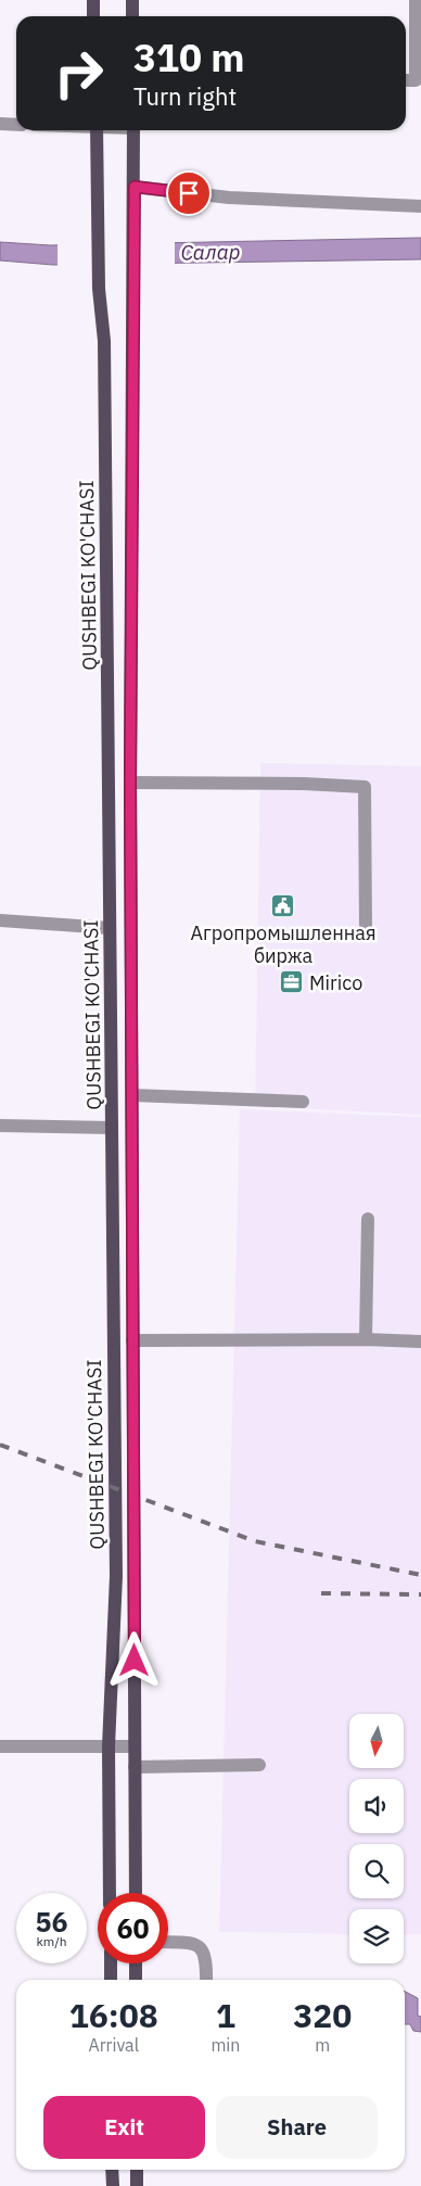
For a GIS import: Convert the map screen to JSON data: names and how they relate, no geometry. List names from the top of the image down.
{
  "streets": {
    "main road": ["QUSHBEGI KO'CHASI"]
  },
  "water": ["Салар"],
  "places": {
    "public building": ["Агропромышленная биржа"],
    "office": ["Mirico"]
  },
  "north": "bottom",
  "page": {
    "turn": ["310 m", "Turn right"],
    "speed": "56 km/h",
    "limit": "60",
    "eta": [
      "16:08",
      "Arrival",
      "1",
      "min",
      "320",
      "m"
    ],
    "buttons": ["Exit", "Share"]
  }
}
